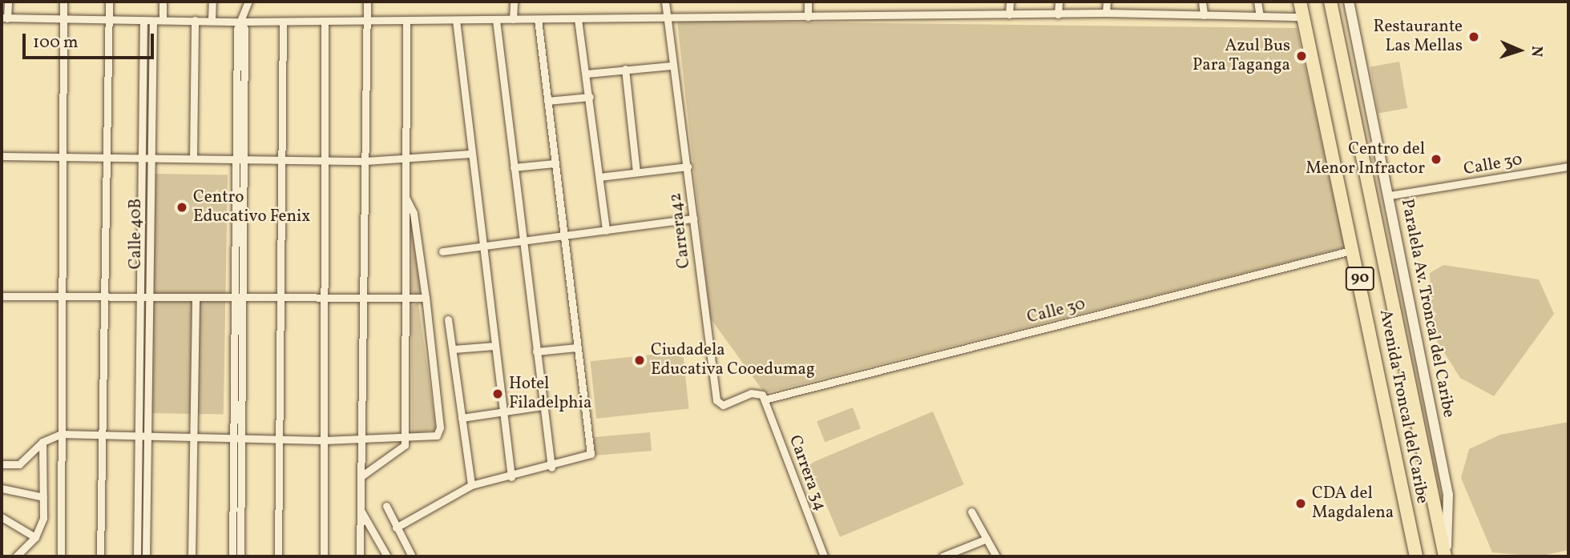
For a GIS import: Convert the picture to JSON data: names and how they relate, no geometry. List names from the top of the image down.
{
  "streets": {
    "highway": ["90", "Avenida Troncal del Caribe"],
    "street": [
      "Calle 30",
      "Carrera42",
      "Calle 40B",
      "Paralela Av. Troncal del Caribe",
      "Carrera 34"
    ]
  },
  "crossings": [
    ["Calle 30", "Carrera42"],
    ["Calle 30", "Paralela Av. Troncal del Caribe"],
    ["Calle 30", "Avenida Troncal del Caribe"],
    ["Calle 30", "Carrera 34"],
    ["Carrera42", "Carrera 34"],
    ["Paralela Av. Troncal del Caribe", "Avenida Troncal del Caribe"]
  ],
  "places": [
    "Restaurante Las Mellas",
    "Azul Bus Para Taganga",
    "Centro del Menor Infractor",
    "Centro Educativo Fenix",
    "Ciudadela Educativa Cooedumag",
    "Hotel Filadelphia",
    "CDA del Magdalena"
  ],
  "scale_bar": "100 m",
  "north": "right"
}
